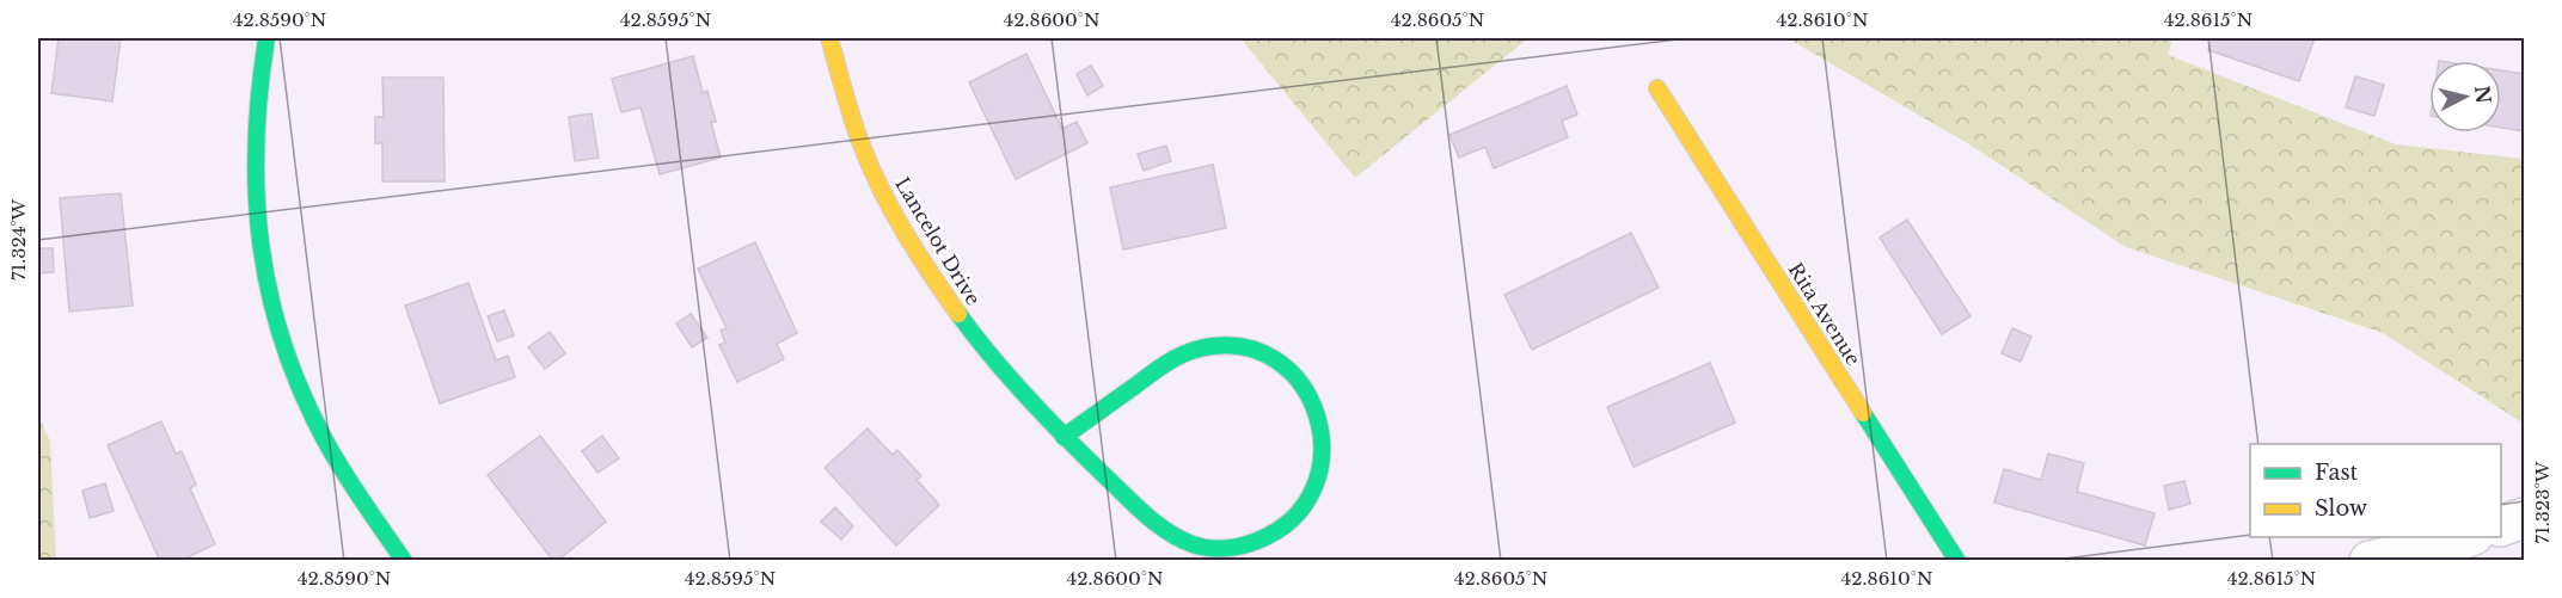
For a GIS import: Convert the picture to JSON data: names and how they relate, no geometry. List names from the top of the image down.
{
  "streets": {
    "street": ["Lancelot Drive", "Rita Avenue"]
  },
  "legend": ["Fast", "Slow"],
  "north": "right",
  "coordinates": [
    "42.8590°N",
    "42.8595°N",
    "42.8600°N",
    "42.8605°N",
    "42.8610°N",
    "42.8615°N",
    "71.324°W",
    "71.323°W"
  ]
}
